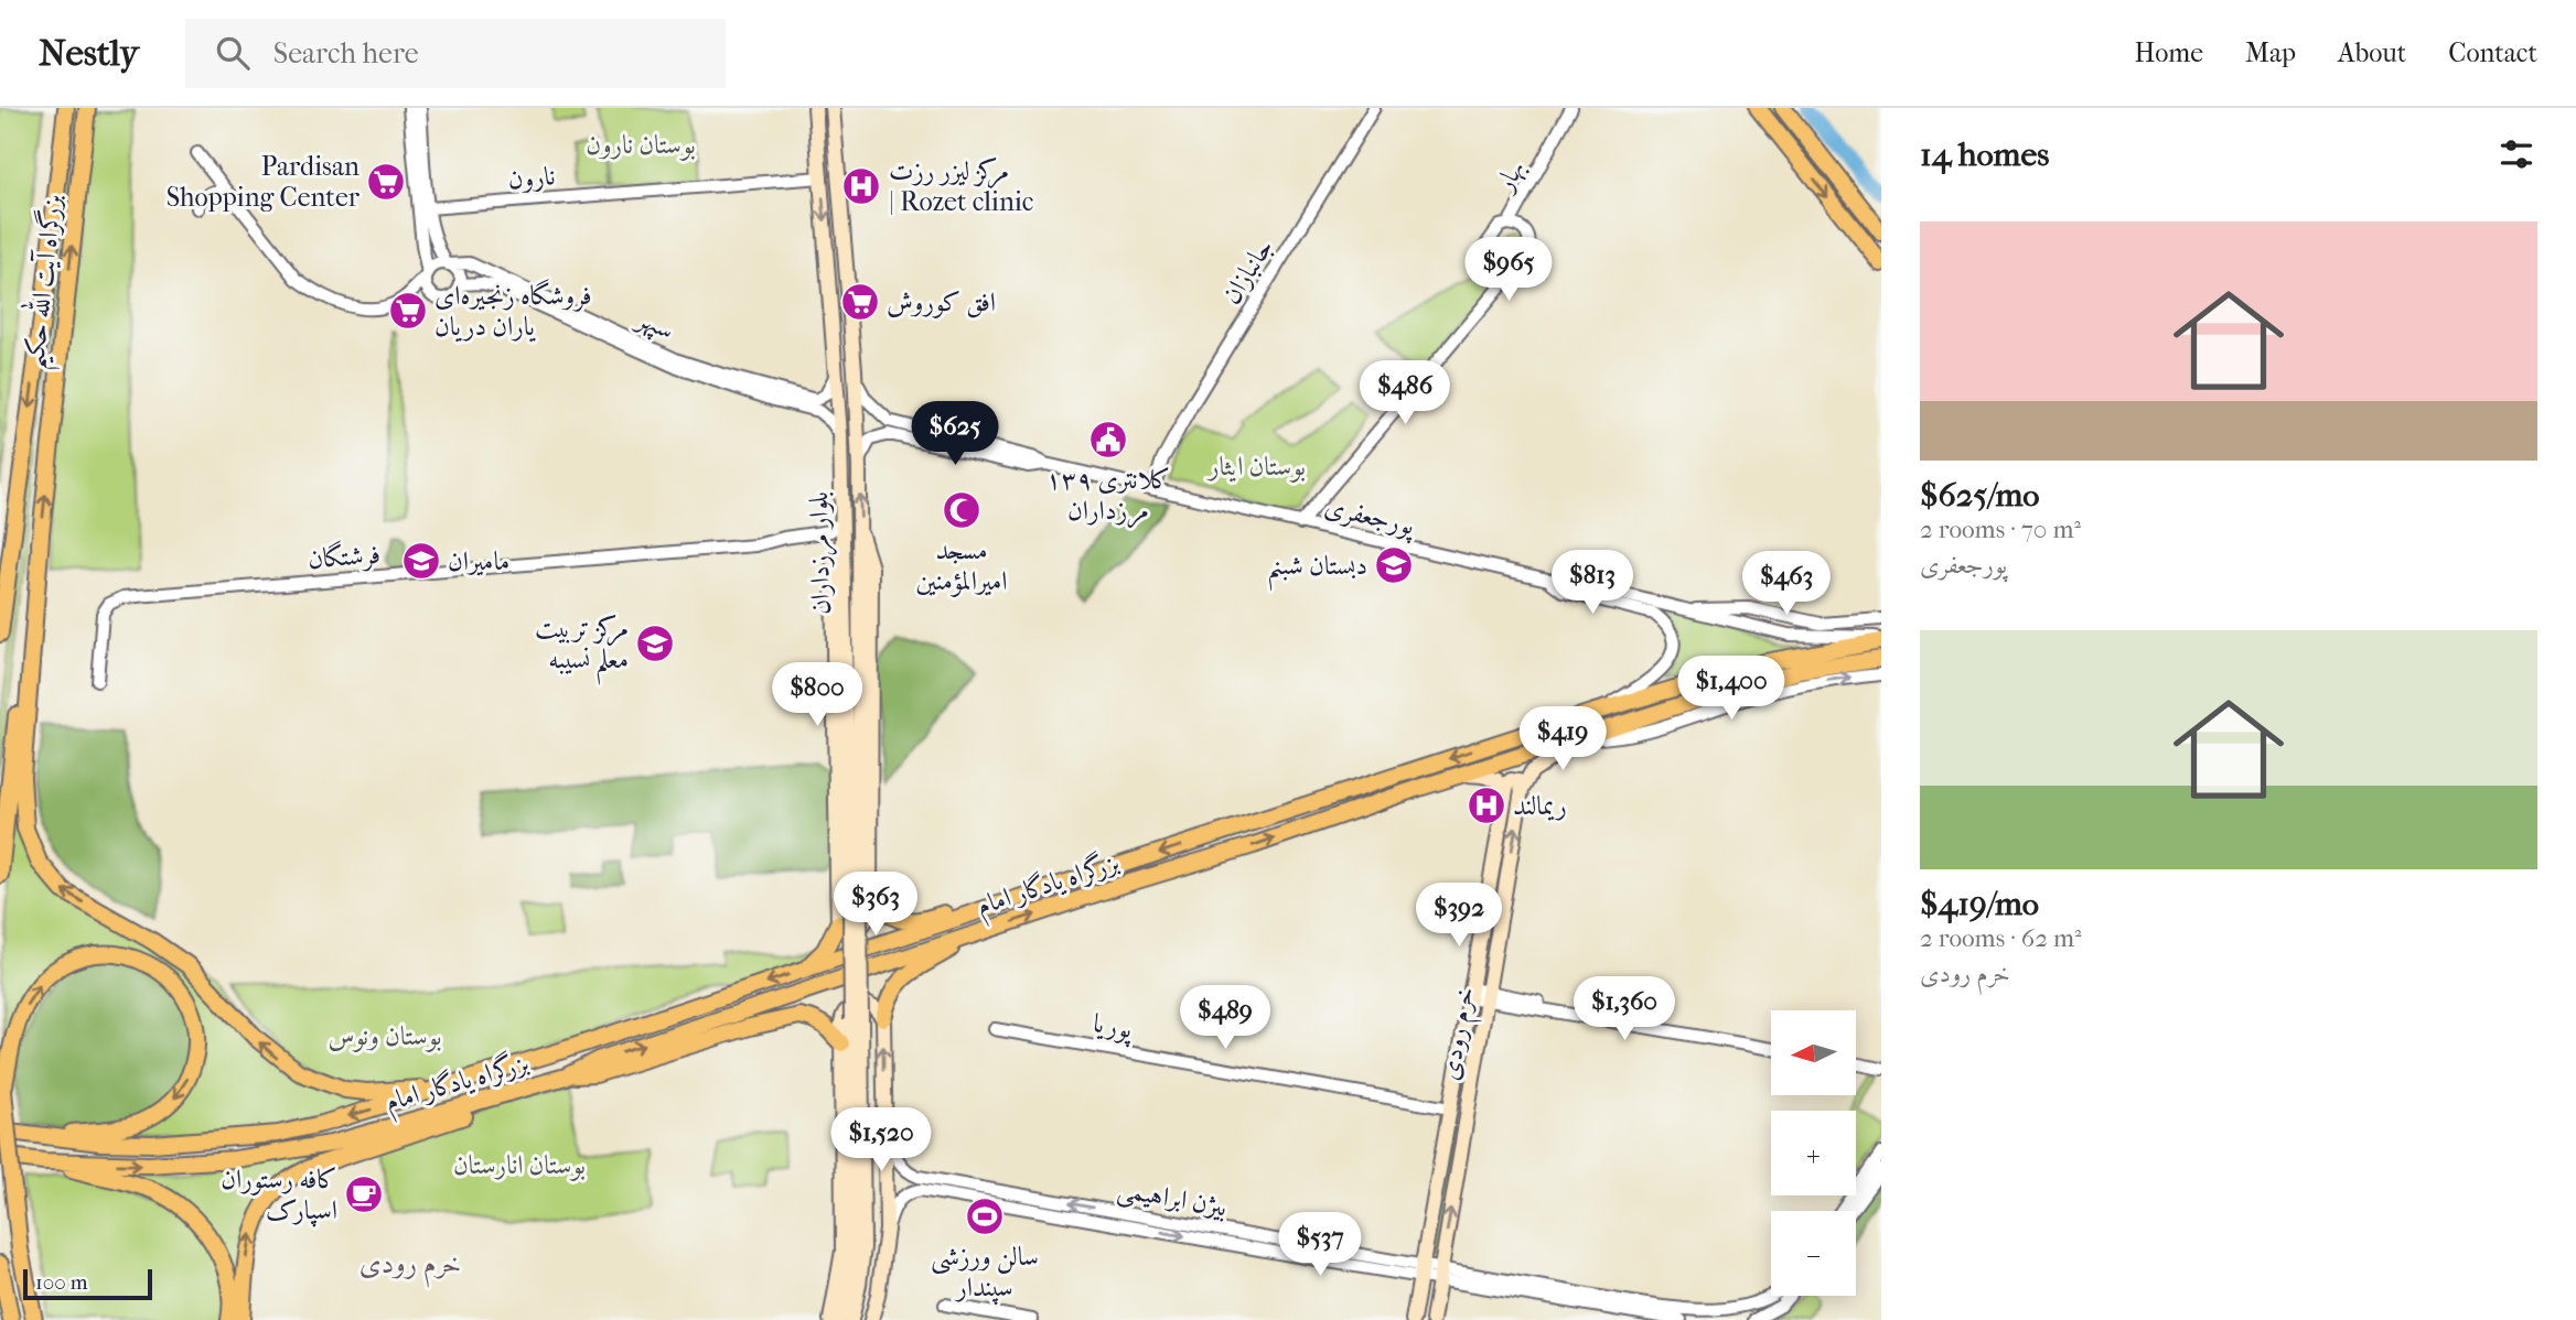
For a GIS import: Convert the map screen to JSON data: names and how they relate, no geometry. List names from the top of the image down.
{
  "streets": {
    "highway": ["بزرگراه آیت الله حکیم", "بزرگراه یادگار امام"],
    "main road": ["بلوار مرزداران", "خرم رودی"],
    "street": [
      "بهار",
      "نارون",
      "جانبازان",
      "سپهر",
      "پورجعفری",
      "فرشتگان",
      "پوریا",
      "بیژن ابراهیمی"
    ]
  },
  "crossings": [
    ["نارون", "بلوار مرزداران"],
    ["جانبازان", "پورجعفری"],
    ["سپهر", "بلوار مرزداران"],
    ["پورجعفری", "بلوار مرزداران"],
    ["پورجعفری", "بزرگراه یادگار امام"],
    ["بلوار مرزداران", "فرشتگان"],
    ["پوریا", "خرم رودی"],
    ["خرم رودی", "بیژن ابراهیمی"]
  ],
  "districts": ["خرم رودی"],
  "parks": [
    "بوستان نارون",
    "بوستان ایثار",
    "بوستان ونوس",
    "بوستان انارستان"
  ],
  "places": {
    "supermarket": ["Pardisan Shopping Center", "افق کوروش", "فروشگاه زنجیره‌ای یاران دریان"],
    "hospital": ["مرکز لیزر رزت | Rozet clinic", "ریمالند"],
    "public building": ["کلانتری ۱۳۹ مرزداران"],
    "mosque": ["مسجد امیرالمؤمنین"],
    "school or university": ["مامیران", "دبستان شبنم", "مرکز تربیت معلم نسیبه"],
    "cafe": ["کافه رستوران اسپارک"],
    "sports": ["سالن ورزشی سپندار"]
  },
  "scale_bar": "100 m",
  "north": "left",
  "page": {
    "header": "Nestly",
    "search": "Search here",
    "nav": [
      "Home",
      "Map",
      "About",
      "Contact"
    ],
    "heading": "14 homes",
    "list": [
      {
        "name": "$625/mo",
        "note": "2 rooms · 70 m² · پورجعفری"
      },
      {
        "name": "$419/mo",
        "note": "2 rooms · 62 m² · خرم رودی"
      }
    ],
    "price": [
      "$965",
      "$486",
      "$625",
      "$813",
      "$463",
      "$1,400",
      "$800",
      "$419",
      "$363",
      "$392",
      "$1,360",
      "$489",
      "$1,520",
      "$537"
    ],
    "map_buttons": ["+", "−"],
    "scale": "100 m"
  }
}
